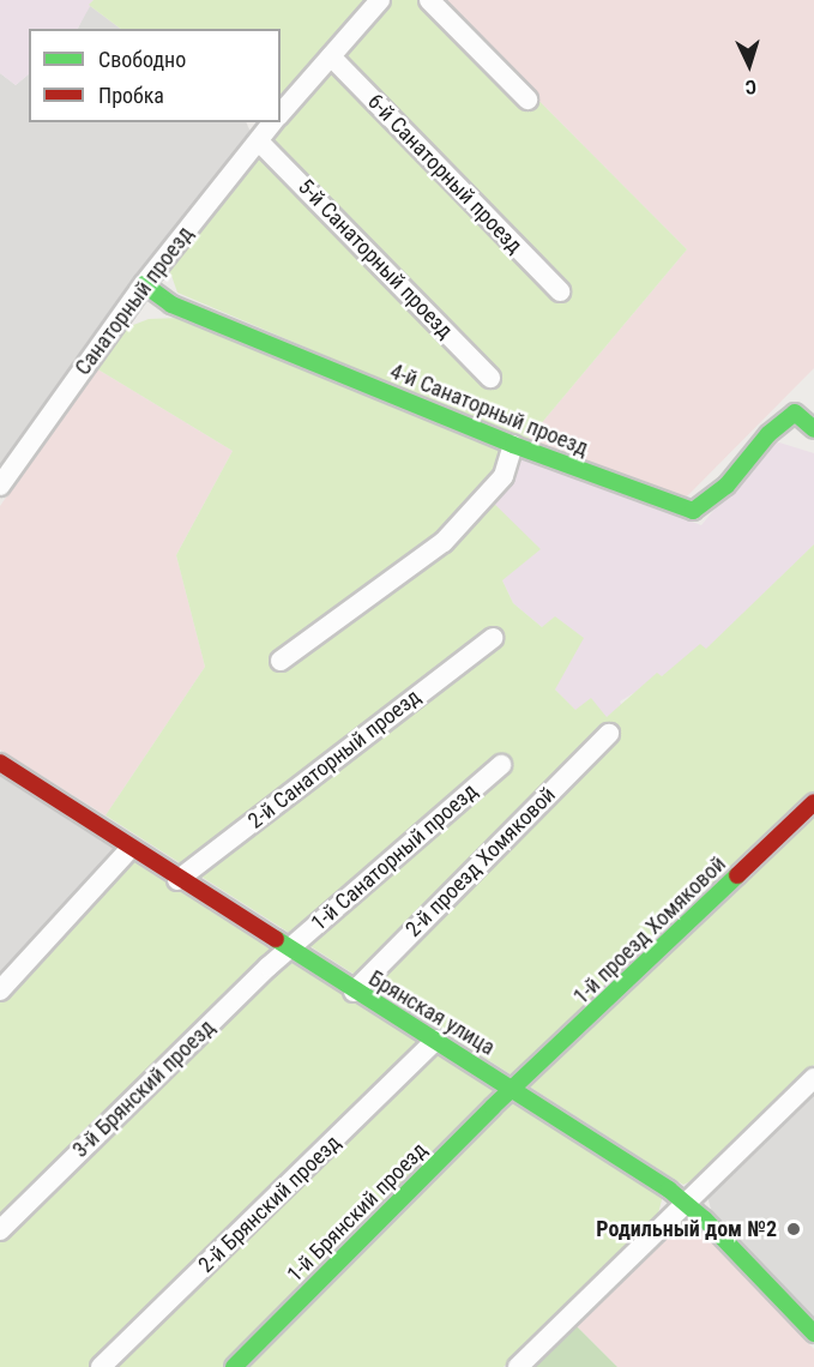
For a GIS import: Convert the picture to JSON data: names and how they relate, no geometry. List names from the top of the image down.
{
  "streets": {
    "street": [
      "6-й Санаторный проезд",
      "5-й Санаторный проезд",
      "Санаторный проезд",
      "4-й Санаторный проезд",
      "2-й Санаторный проезд",
      "1-й Санаторный проезд",
      "2-й проезд Хомяковой",
      "1-й проезд Хомяковой",
      "Брянская улица",
      "3-й Брянский проезд",
      "2-й Брянский проезд",
      "1-й Брянский проезд"
    ]
  },
  "crossings": [
    ["5-й Санаторный проезд", "Санаторный проезд"],
    ["Санаторный проезд", "4-й Санаторный проезд"],
    ["2-й Санаторный проезд", "Брянская улица"],
    ["1-й Санаторный проезд", "Брянская улица"],
    ["1-й Санаторный проезд", "3-й Брянский проезд"],
    ["2-й проезд Хомяковой", "Брянская улица"],
    ["1-й проезд Хомяковой", "Брянская улица"],
    ["1-й проезд Хомяковой", "1-й Брянский проезд"],
    ["Брянская улица", "3-й Брянский проезд"],
    ["Брянская улица", "2-й Брянский проезд"],
    ["Брянская улица", "1-й Брянский проезд"]
  ],
  "places": ["Родильный дом №2"],
  "legend": ["Свободно", "Пробка"],
  "north": "bottom"
}
